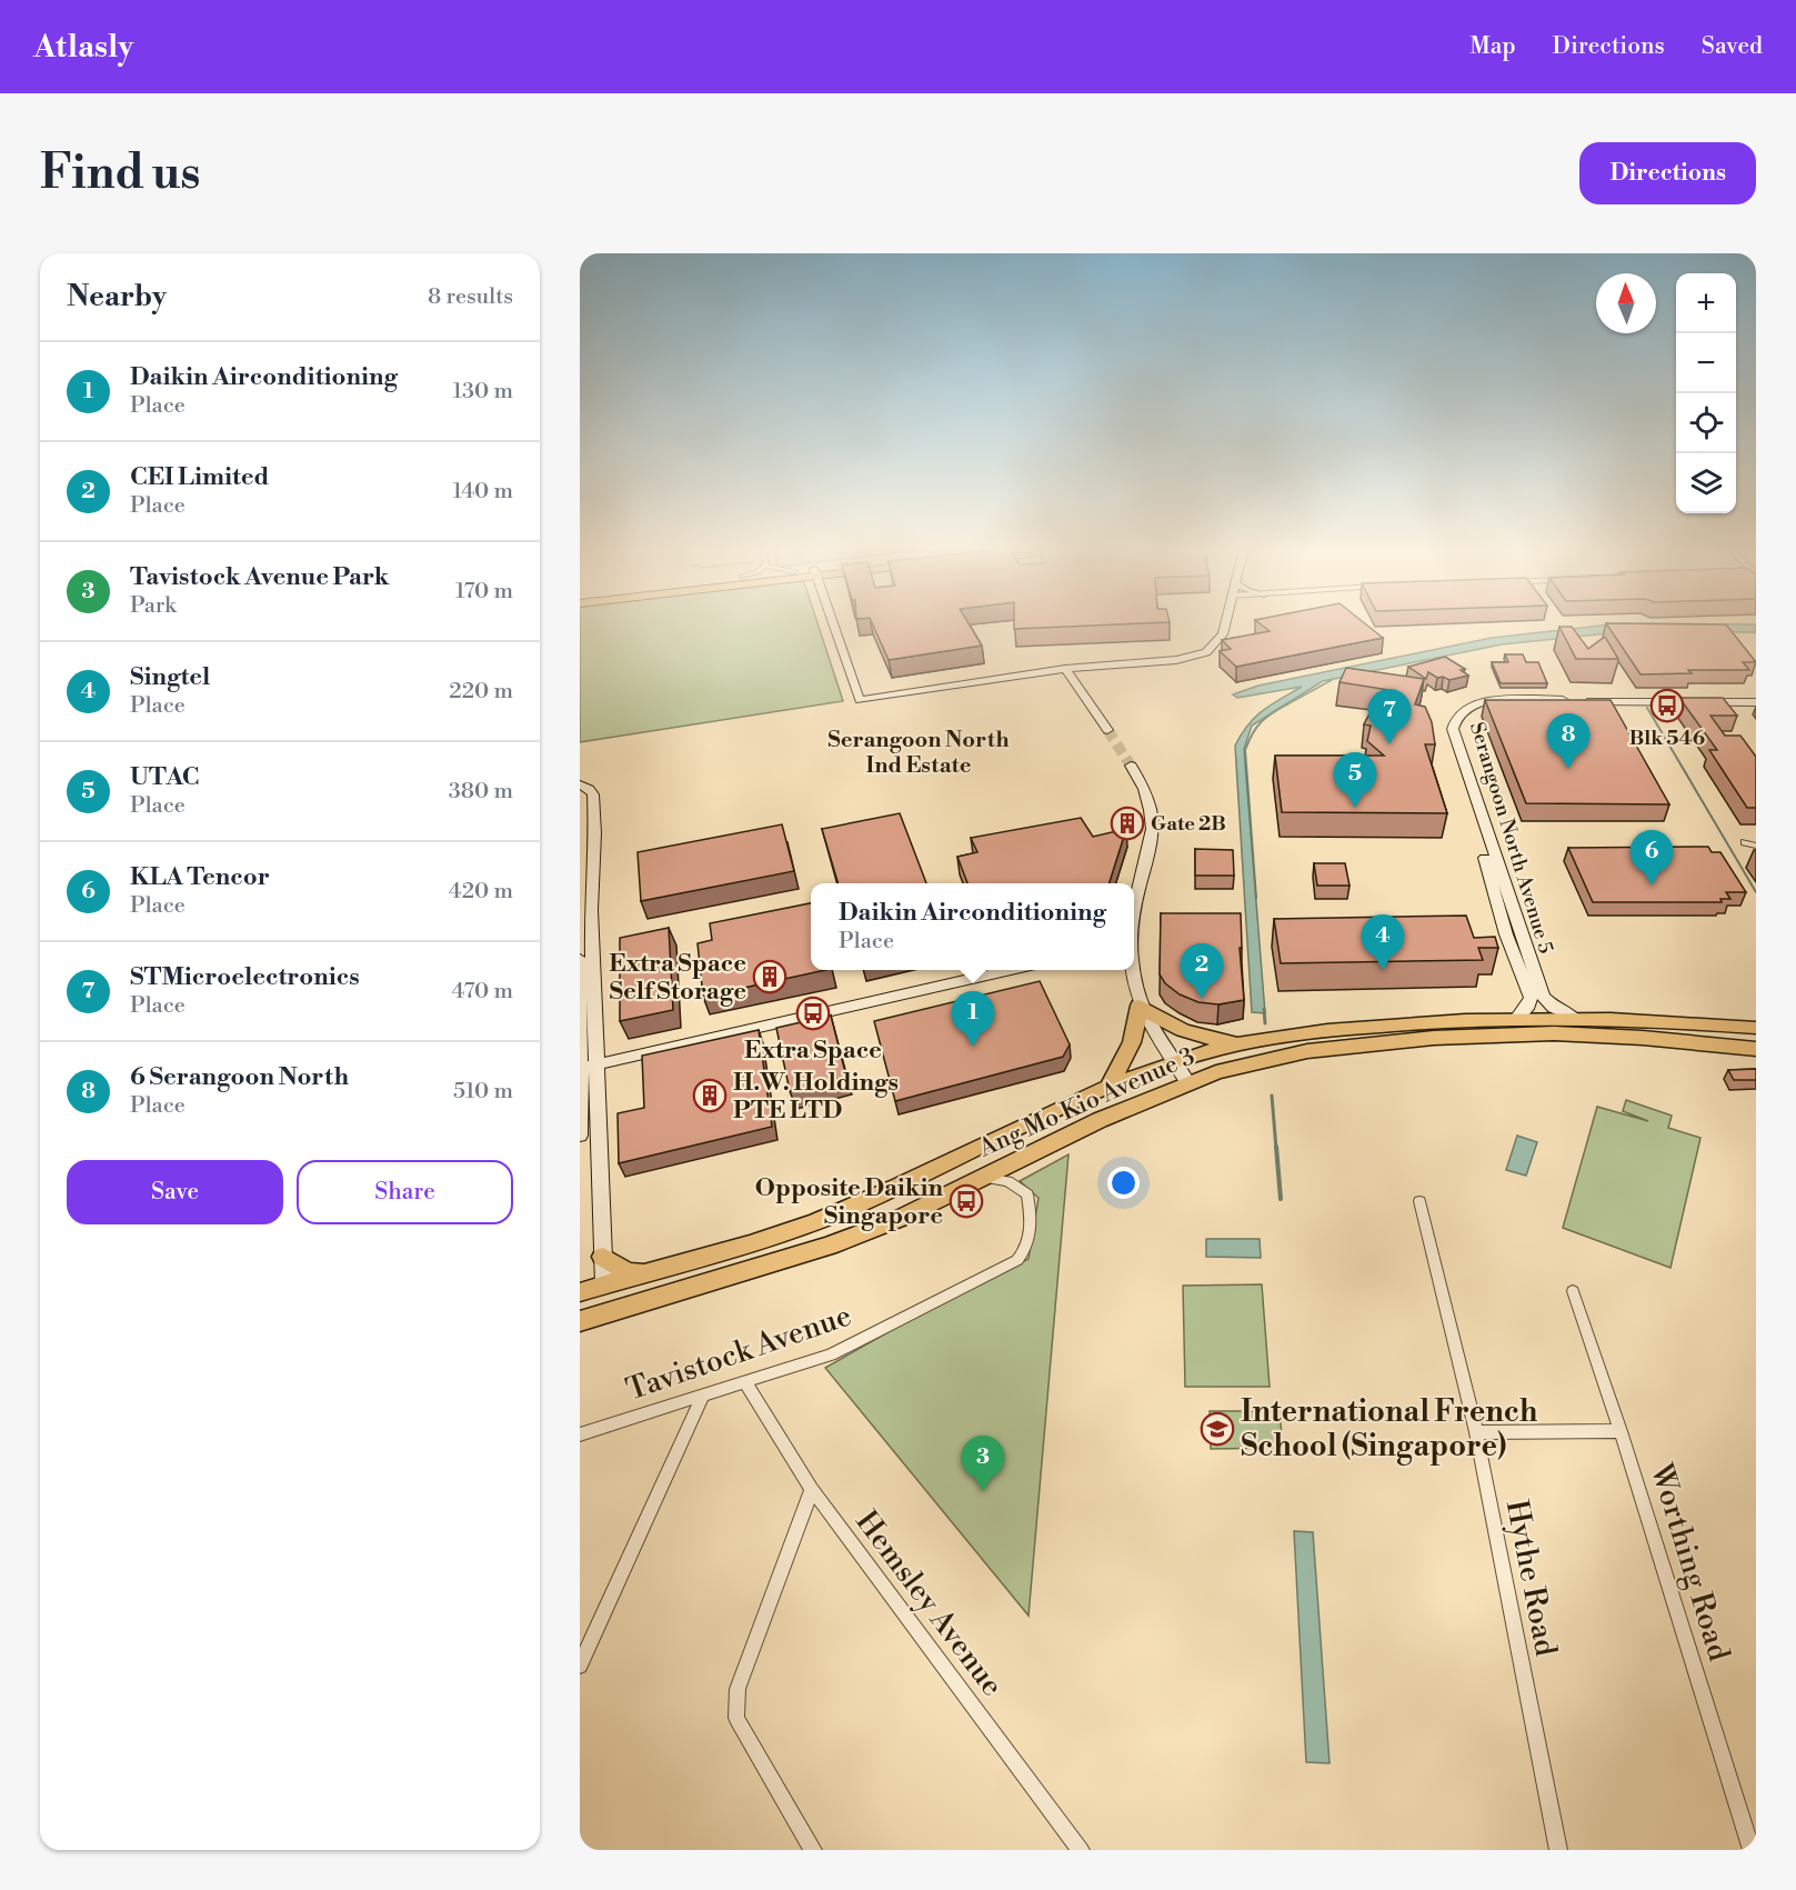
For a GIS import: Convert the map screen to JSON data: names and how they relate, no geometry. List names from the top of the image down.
{
  "streets": {
    "highway": ["Ang Mo Kio Avenue 3"],
    "street": [
      "Serangoon North Avenue 5",
      "Tavistock Avenue",
      "Worthing Road",
      "Hythe Road",
      "Hemsley Avenue"
    ]
  },
  "crossings": [
    ["Serangoon North Avenue 5", "Ang Mo Kio Avenue 3"],
    ["Ang Mo Kio Avenue 3", "Tavistock Avenue"],
    ["Tavistock Avenue", "Hemsley Avenue"]
  ],
  "districts": ["Serangoon North Ind Estate"],
  "places": {
    "bus stop": ["Blk 546", "Extra Space", "Opposite Daikin Singapore"],
    "building": ["Gate 2B", "Extra Space Self Storage", "H.W. Holdings PTE LTD"],
    "school or university": ["International French School (Singapore)"]
  },
  "north": "top",
  "page": {
    "header": "Atlasly",
    "nav": ["Map", "Directions", "Saved"],
    "buttons": [
      "Directions",
      ["Save", "Share"]
    ],
    "title": "Find us",
    "heading": ["Nearby", "8 results"],
    "map_buttons": ["+", "−"],
    "list": [
      {
        "mark": "1",
        "name": "Daikin Airconditioning",
        "note": "Place",
        "value": "130 m"
      },
      {
        "mark": "2",
        "name": "CEI Limited",
        "note": "Place",
        "value": "140 m"
      },
      {
        "mark": "3",
        "name": "Tavistock Avenue Park",
        "note": "Park",
        "value": "170 m"
      },
      {
        "mark": "4",
        "name": "Singtel",
        "note": "Place",
        "value": "220 m"
      },
      {
        "mark": "5",
        "name": "UTAC",
        "note": "Place",
        "value": "380 m"
      },
      {
        "mark": "6",
        "name": "KLA Tencor",
        "note": "Place",
        "value": "420 m"
      },
      {
        "mark": "7",
        "name": "STMicroelectronics",
        "note": "Place",
        "value": "470 m"
      },
      {
        "mark": "8",
        "name": "6 Serangoon North",
        "note": "Place",
        "value": "510 m"
      }
    ],
    "pins": [
      "7",
      "8",
      "5",
      "6",
      "4",
      "2",
      "1",
      "3"
    ],
    "popup": ["Daikin Airconditioning", "Place"]
  }
}
